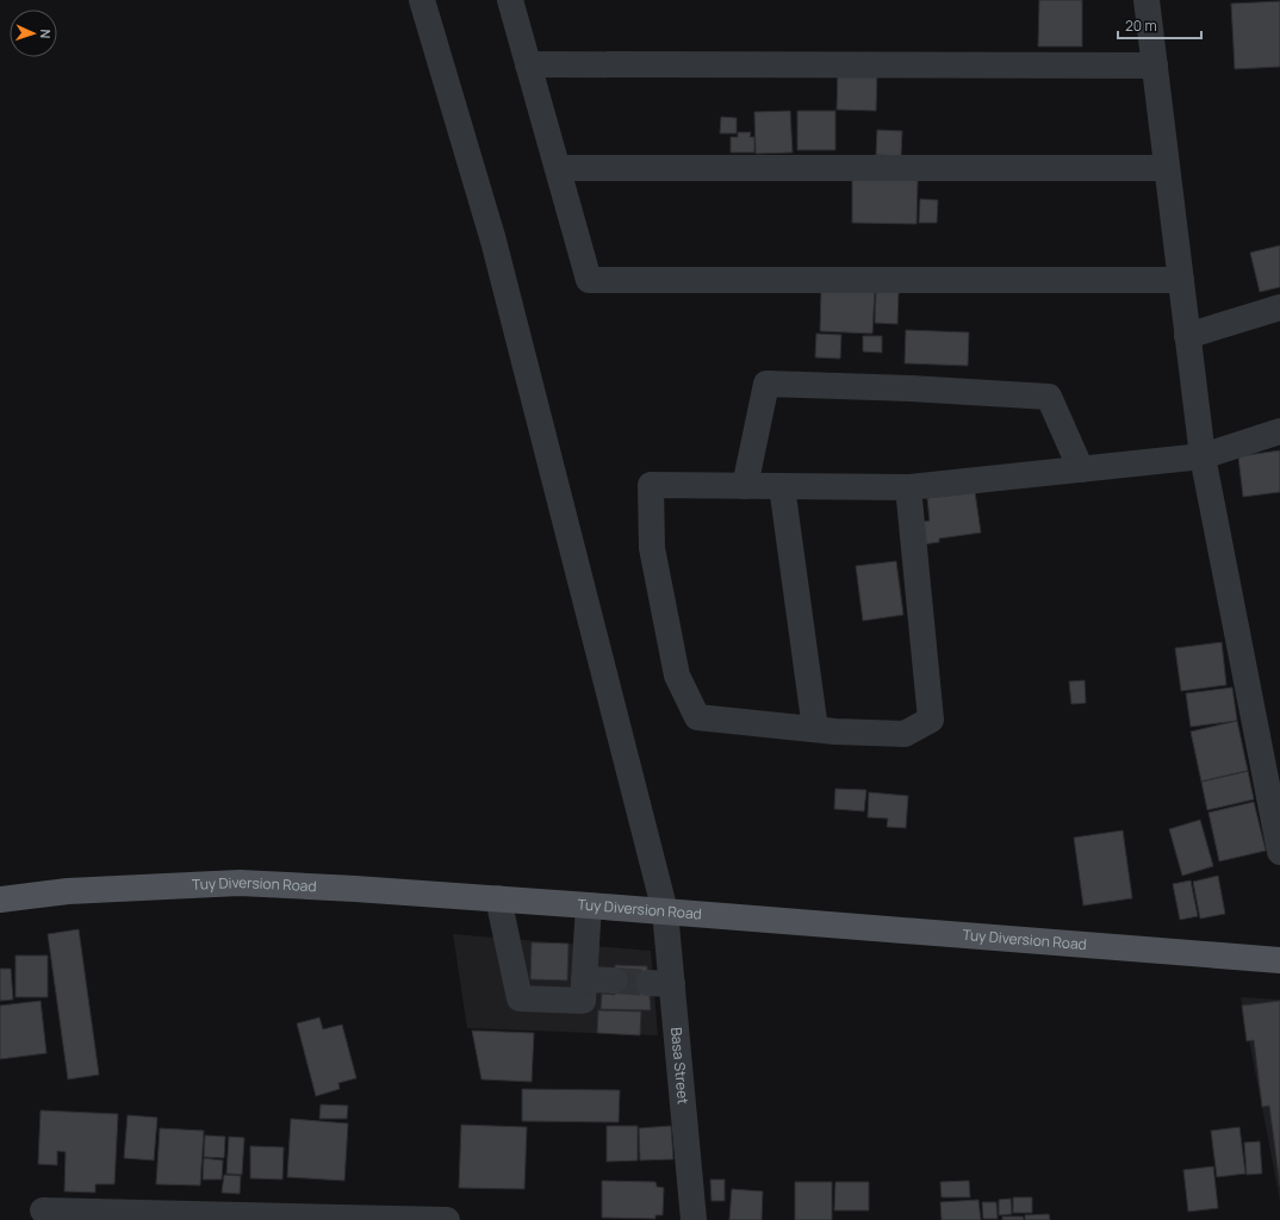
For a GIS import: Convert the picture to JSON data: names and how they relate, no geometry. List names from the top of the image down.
{
  "streets": {
    "main road": ["Tuy Diversion Road"],
    "street": ["Basa Street"]
  },
  "crossings": [
    ["Tuy Diversion Road", "Basa Street"]
  ],
  "scale_bar": "20 m",
  "north": "right"
}
